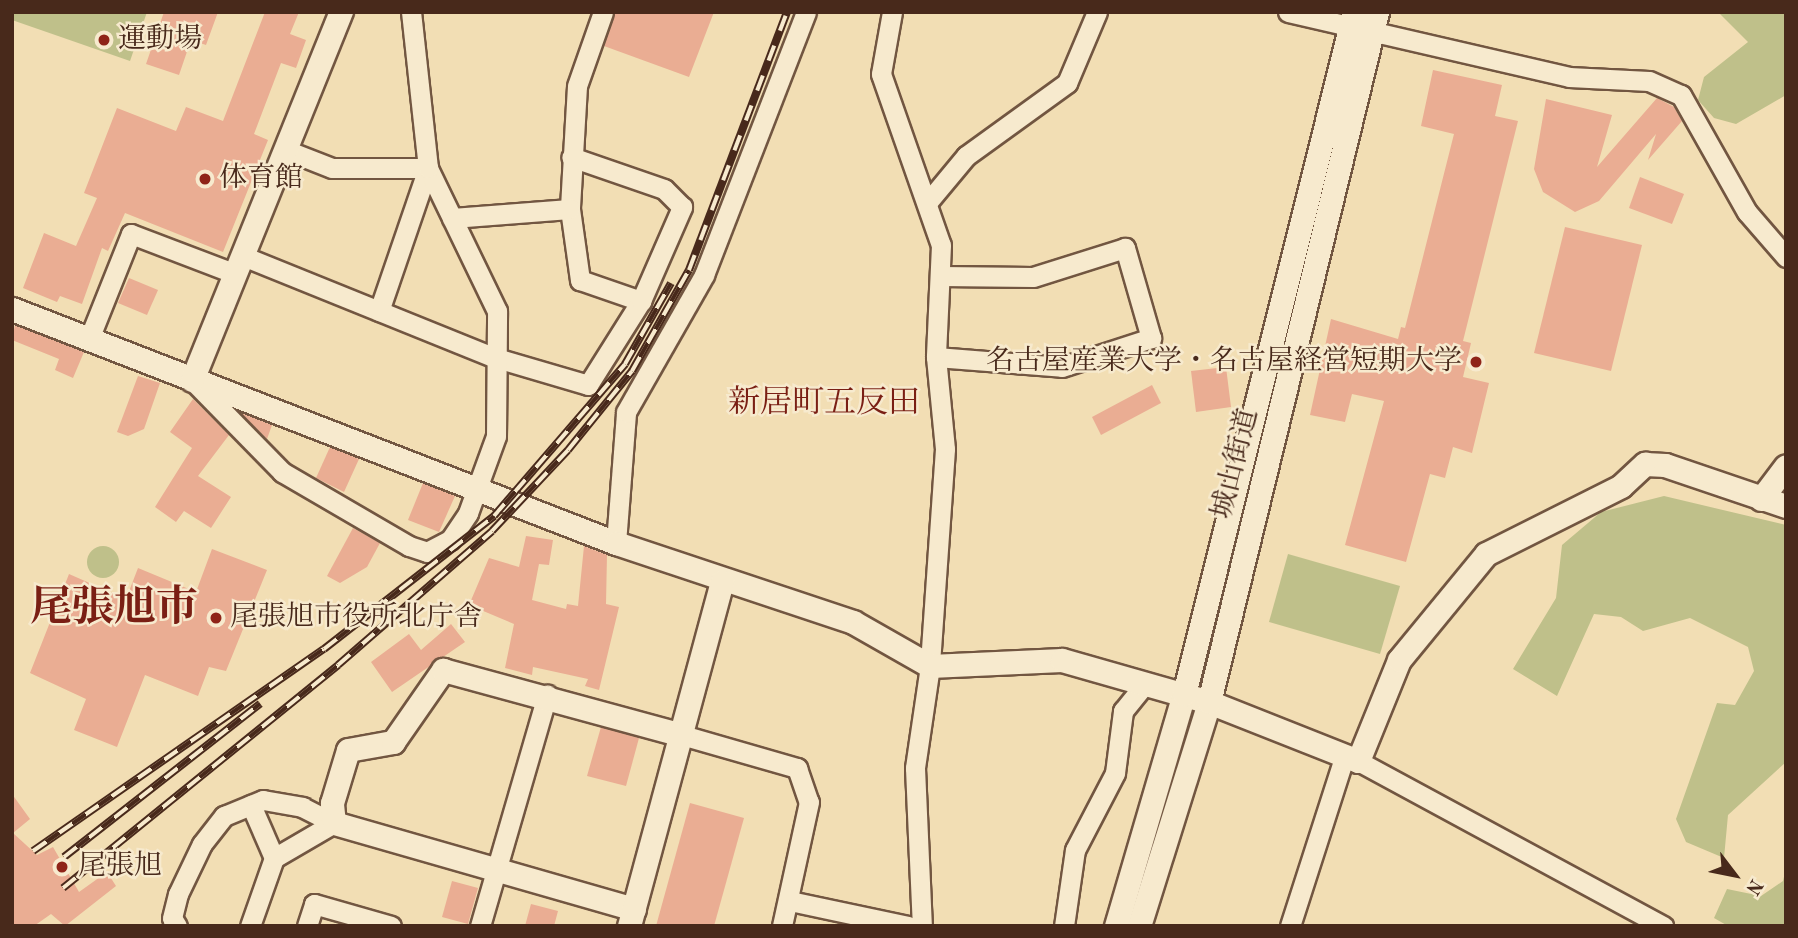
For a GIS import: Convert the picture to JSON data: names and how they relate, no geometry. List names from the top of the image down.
{
  "streets": {
    "street": ["城山街道"]
  },
  "districts": ["新居町五反田", "尾張旭市"],
  "places": [
    "運動場",
    "体育館",
    "名古屋産業大学・名古屋経営短期大学",
    "尾張旭市役所北庁舎",
    "尾張旭"
  ],
  "north": "bottom right"
}
